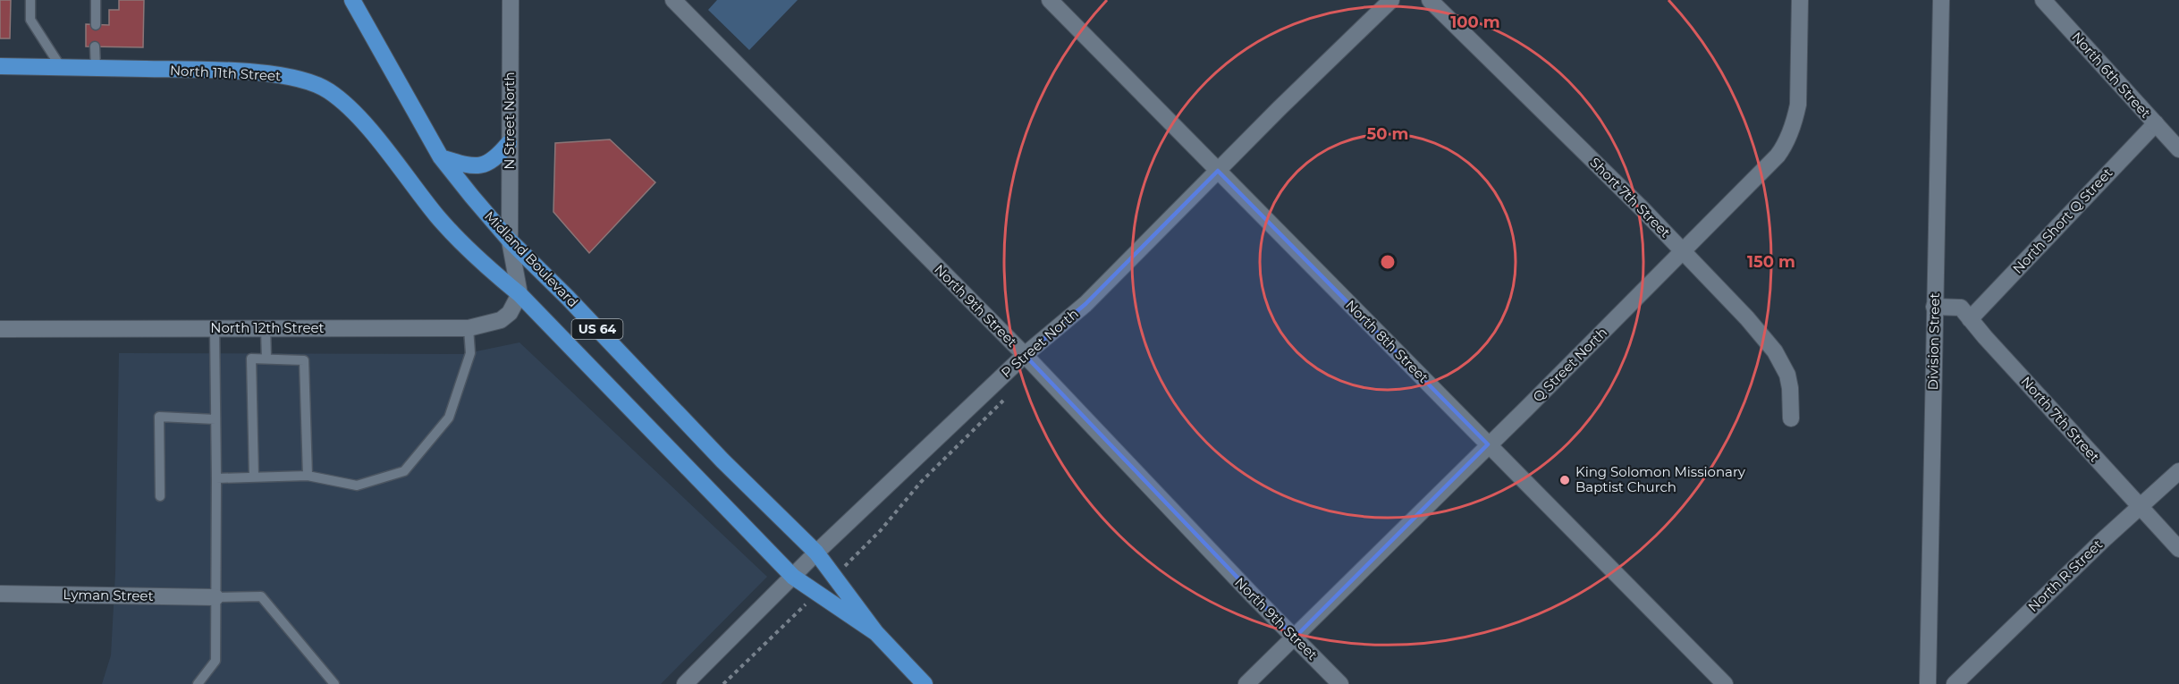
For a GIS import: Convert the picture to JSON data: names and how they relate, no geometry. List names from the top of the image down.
{
  "streets": {
    "main road": ["North 11th Street", "Midland Boulevard", "US 64"],
    "street": [
      "North 6th Street",
      "N Street North",
      "Short 7th Street",
      "North Short Q Street",
      "North 9th Street",
      "North 12th Street",
      "North 8th Street",
      "Division Street",
      "P Street North",
      "Q Street North",
      "North 7th Street",
      "North R Street",
      "Lyman Street"
    ]
  },
  "crossings": [
    ["North 11th Street", "N Street North"],
    ["North 11th Street", "Midland Boulevard"],
    ["North 11th Street", "North 12th Street"],
    ["North 6th Street", "North Short Q Street"],
    ["N Street North", "Midland Boulevard"],
    ["N Street North", "North 12th Street"],
    ["Short 7th Street", "Q Street North"],
    ["North Short Q Street", "North 7th Street"],
    ["Midland Boulevard", "North 12th Street"],
    ["Midland Boulevard", "P Street North"],
    ["North 9th Street", "P Street North"],
    ["North 9th Street", "Q Street North"],
    ["North 8th Street", "P Street North"],
    ["North 8th Street", "Q Street North"],
    ["Division Street", "North 7th Street"],
    ["North 7th Street", "North R Street"]
  ],
  "places": ["King Solomon Missionary Baptist Church"],
  "rings": ["100 m", "50 m", "150 m"]
}
